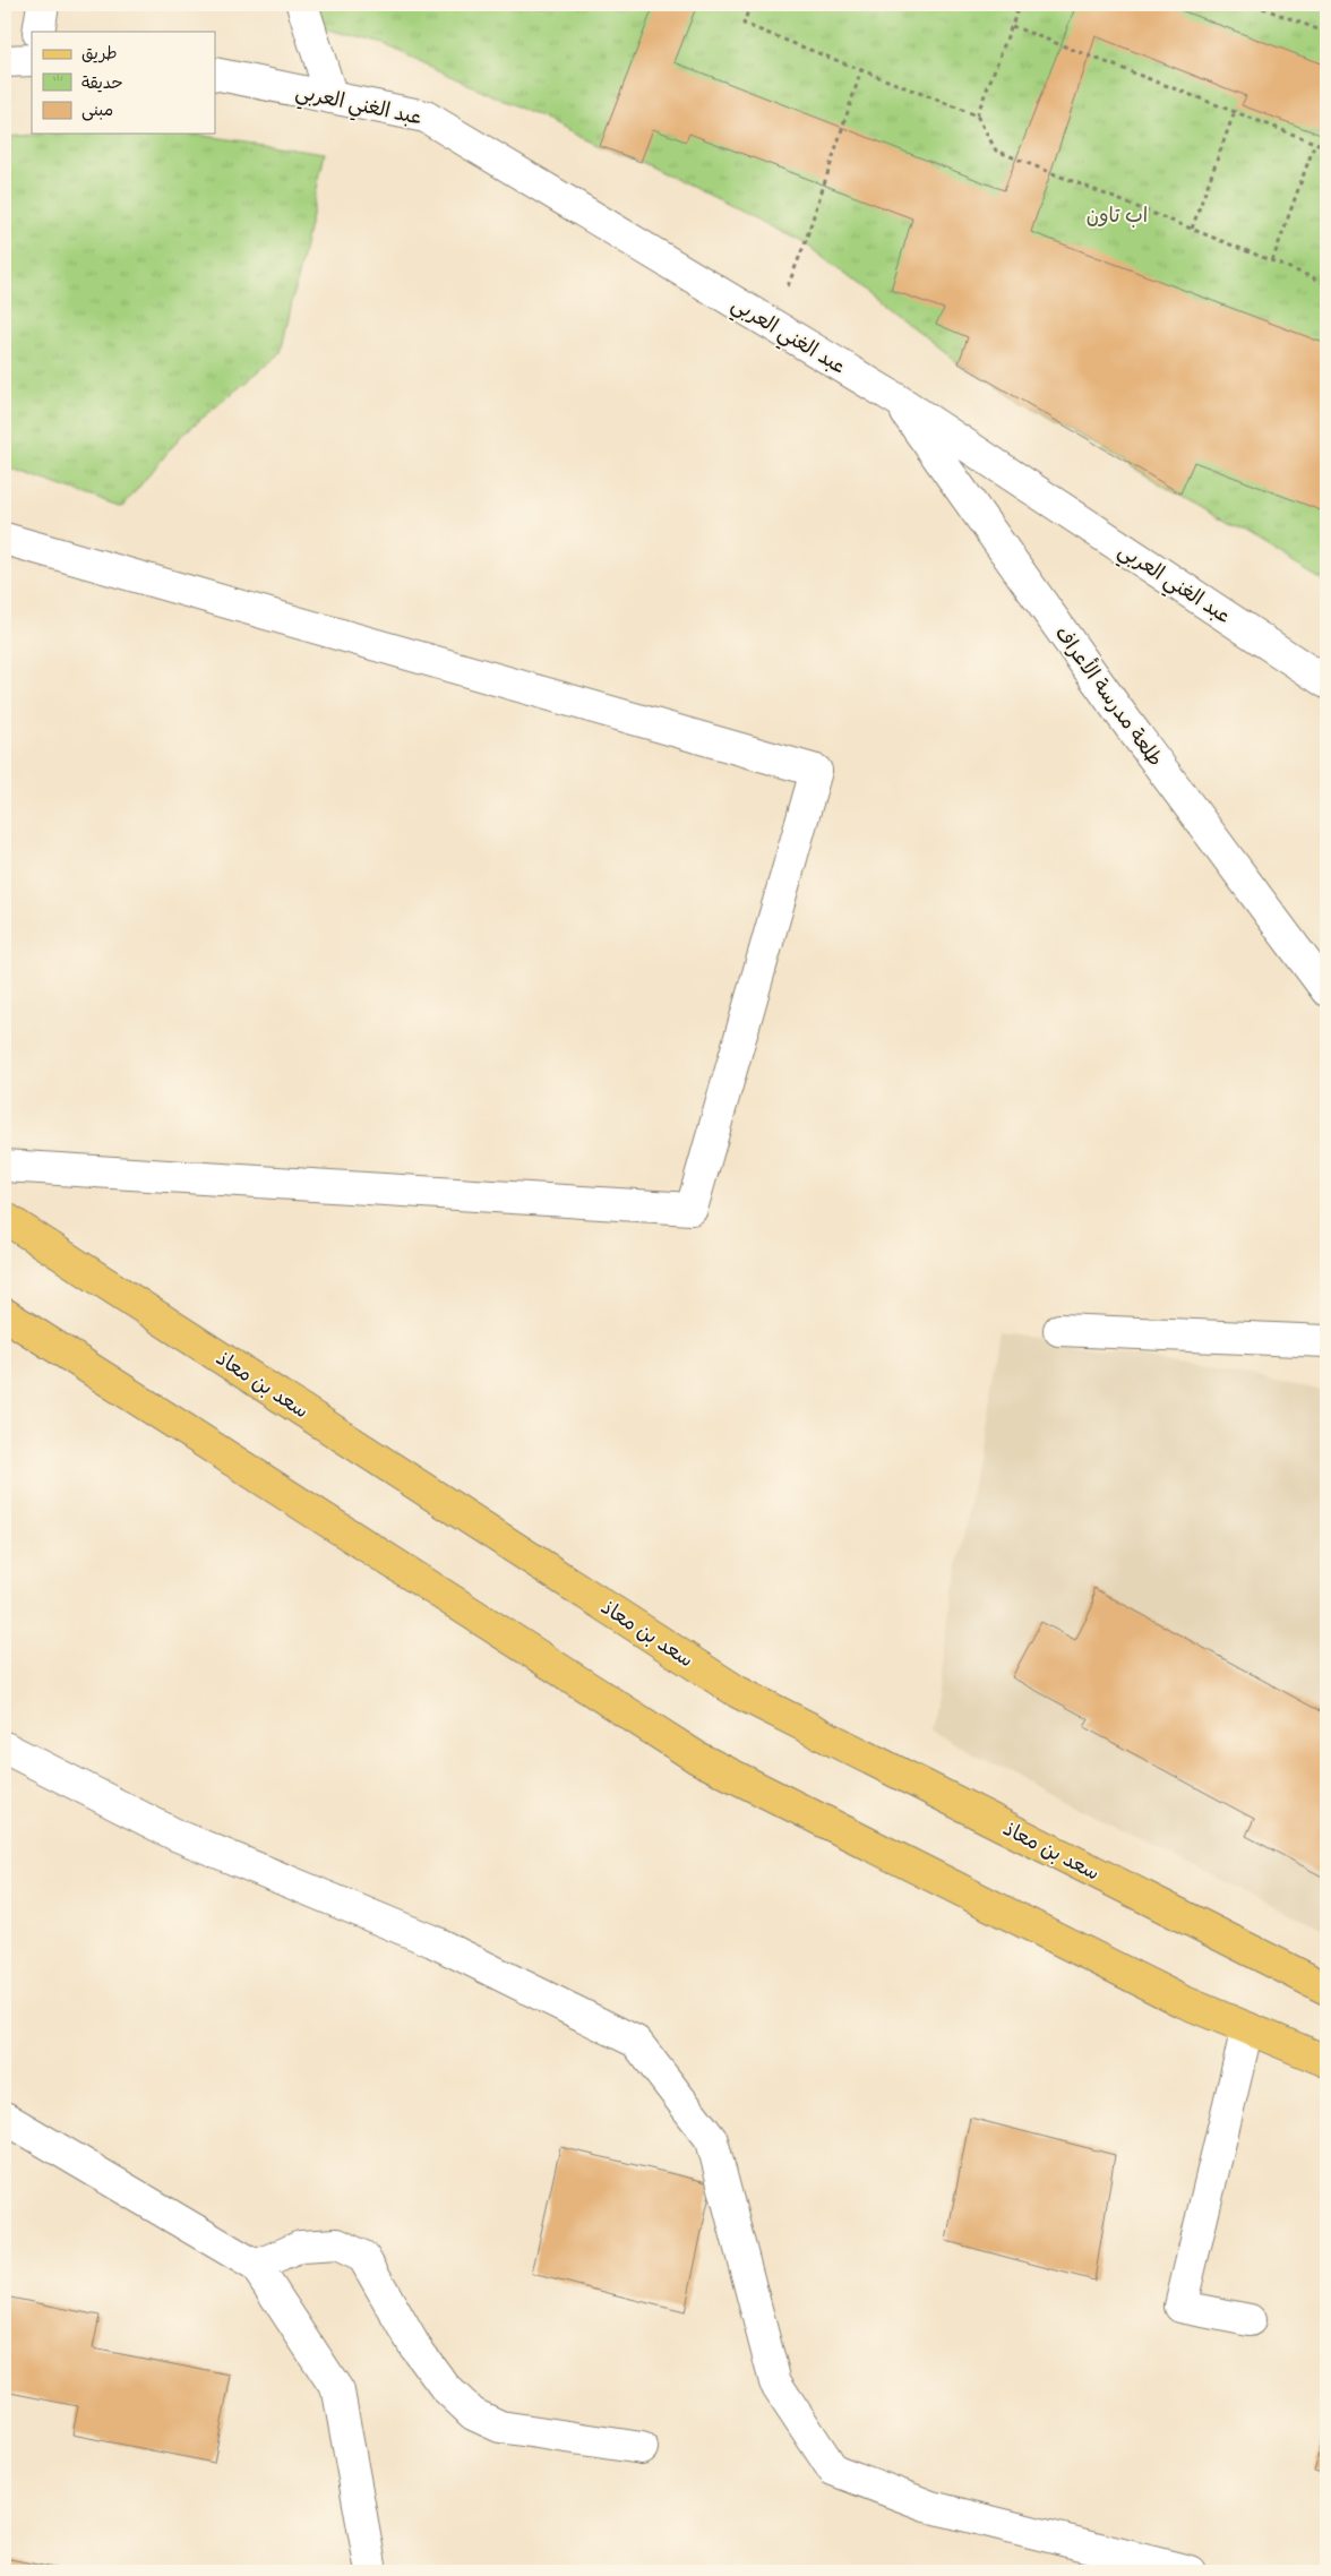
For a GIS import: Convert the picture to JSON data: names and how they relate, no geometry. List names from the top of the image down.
{
  "streets": {
    "main road": ["سعد بن معاذ"],
    "street": ["عبد الغني العربي", "طلعة مدرسة الأعراف"]
  },
  "crossings": [
    ["عبد الغني العربي", "طلعة مدرسة الأعراف"]
  ],
  "parks": ["اب تاون"],
  "legend": ["طريق", "حديقة", "مبنى"]
}
